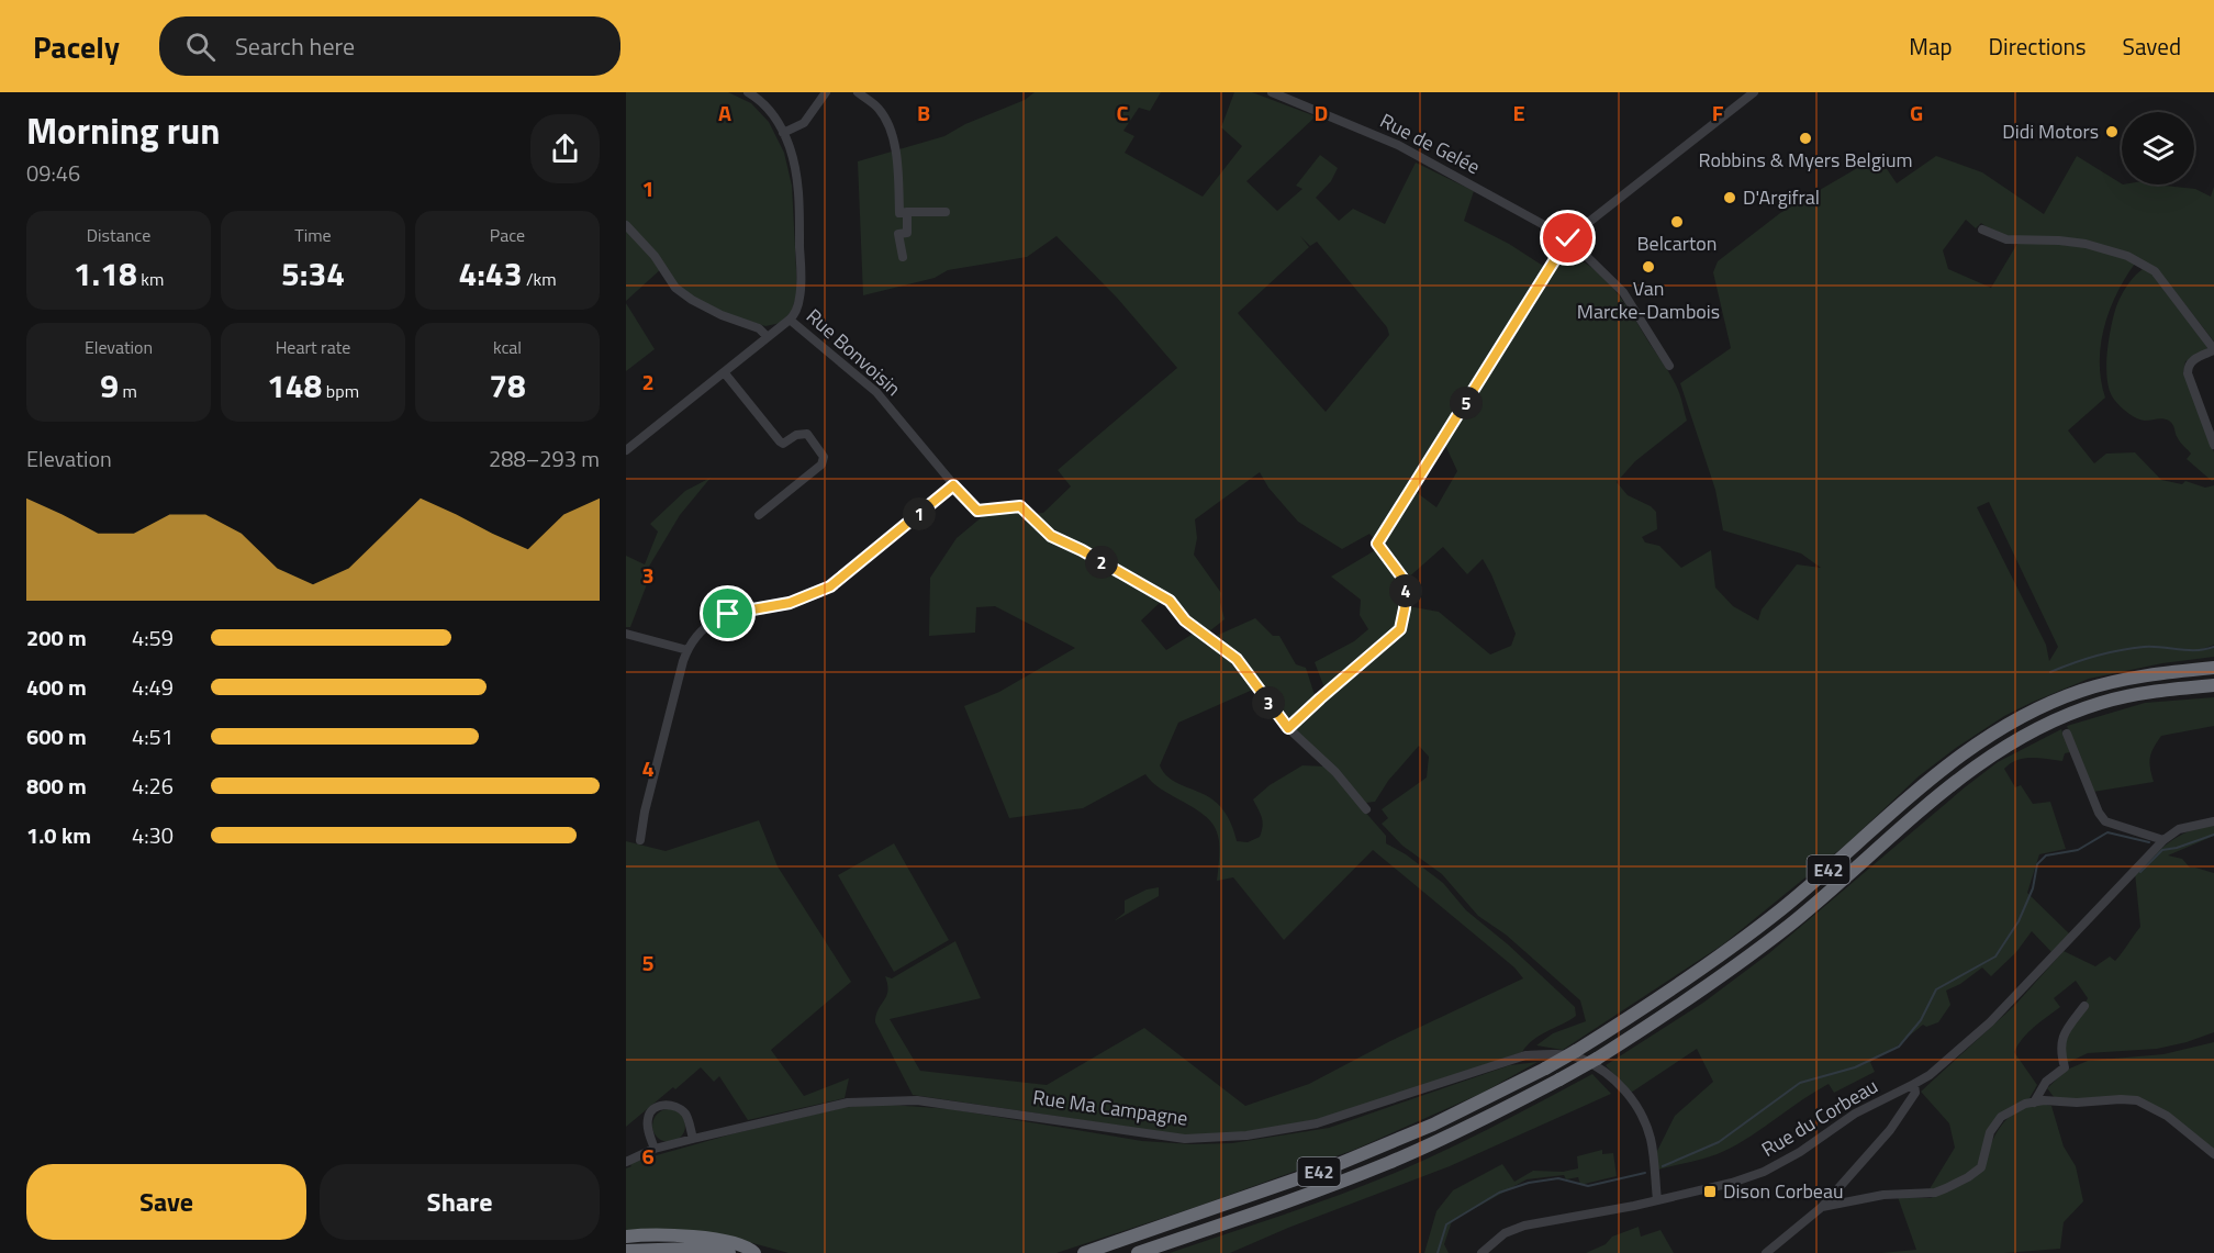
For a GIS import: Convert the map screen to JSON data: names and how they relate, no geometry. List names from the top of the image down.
{
  "streets": {
    "highway": ["E42"],
    "street": [
      "Rue de Gelée",
      "Rue Bonvoisin",
      "Rue Ma Campagne",
      "Rue du Corbeau"
    ]
  },
  "crossings": [
    ["Rue Ma Campagne", "Rue du Corbeau"]
  ],
  "places": {
    "other": [
      "Didi Motors",
      "Robbins & Myers Belgium",
      "D'Argifral",
      "Belcarton",
      "Van Marcke-Dambois"
    ],
    "transit": ["Dison Corbeau"]
  },
  "page": {
    "header": "Pacely",
    "search": "Search here",
    "nav": ["Map", "Directions", "Saved"],
    "heading": ["Morning run", "09:46"],
    "stats": [
      ["Distance", "1.18 km"],
      ["Time", "5:34"],
      ["Pace", "4:43 /km"],
      ["Elevation", "9 m"],
      ["Heart rate", "148 bpm"],
      ["kcal", "78"]
    ],
    "pins": [
      "5",
      "1",
      "2",
      "4",
      "3"
    ],
    "chart": ["Elevation", "288–293 m"],
    "list": [
      {
        "name": "200 m",
        "note": "4:59"
      },
      {
        "name": "400 m",
        "note": "4:49"
      },
      {
        "name": "600 m",
        "note": "4:51"
      },
      {
        "name": "800 m",
        "note": "4:26"
      },
      {
        "name": "1.0 km",
        "note": "4:30"
      }
    ],
    "buttons": ["Save", "Share"]
  },
  "grid": {
    "columns": [
      "A",
      "B",
      "C",
      "D",
      "E",
      "F",
      "G"
    ],
    "rows": [
      "1",
      "2",
      "3",
      "4",
      "5",
      "6"
    ]
  }
}
